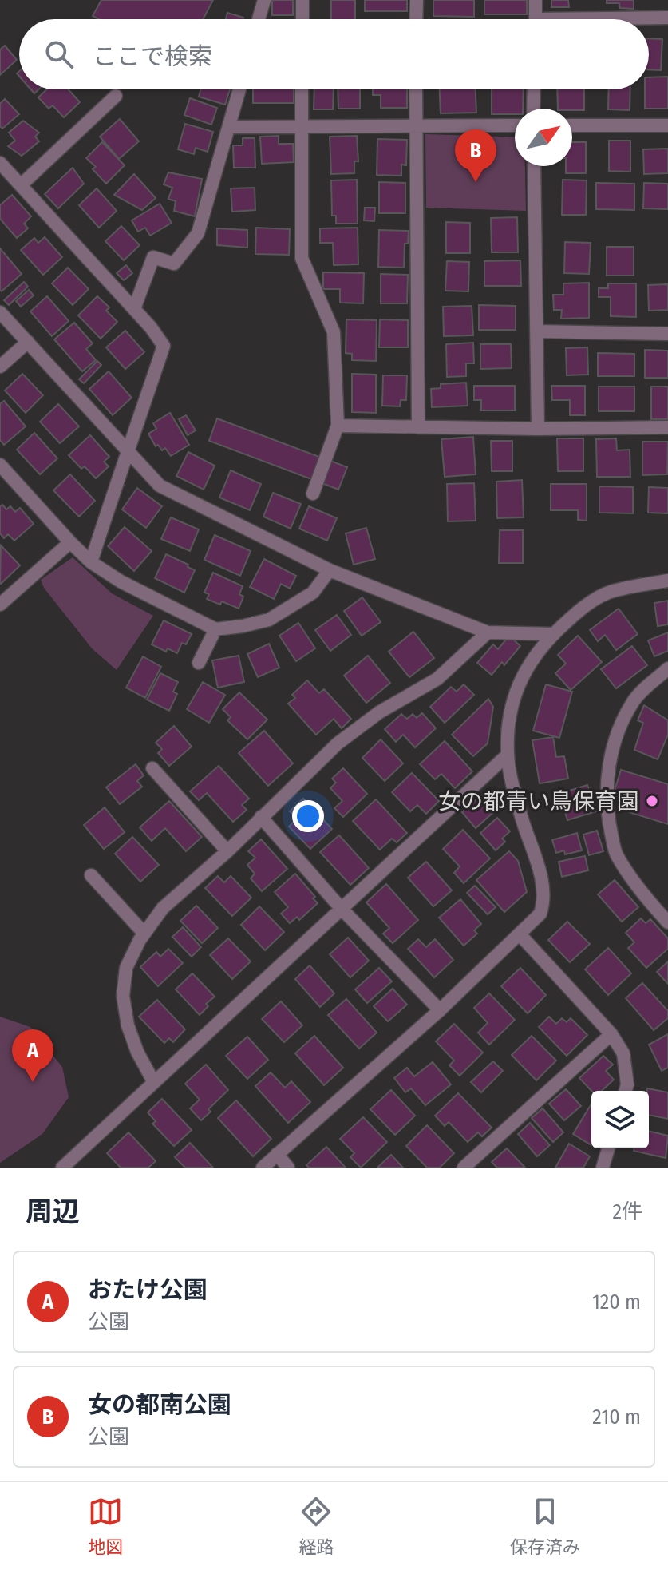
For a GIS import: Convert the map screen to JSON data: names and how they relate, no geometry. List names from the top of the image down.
{
  "places": ["女の都青い鳥保育園"],
  "north": "top right",
  "page": {
    "search": "ここで検索",
    "pins": ["B", "A"],
    "heading": ["周辺", "2件"],
    "list": [
      {
        "mark": "A",
        "name": "おたけ公園",
        "note": "公園",
        "value": "120 m"
      },
      {
        "mark": "B",
        "name": "女の都南公園",
        "note": "公園",
        "value": "210 m"
      }
    ],
    "nav": ["地図", "経路", "保存済み"]
  }
}
